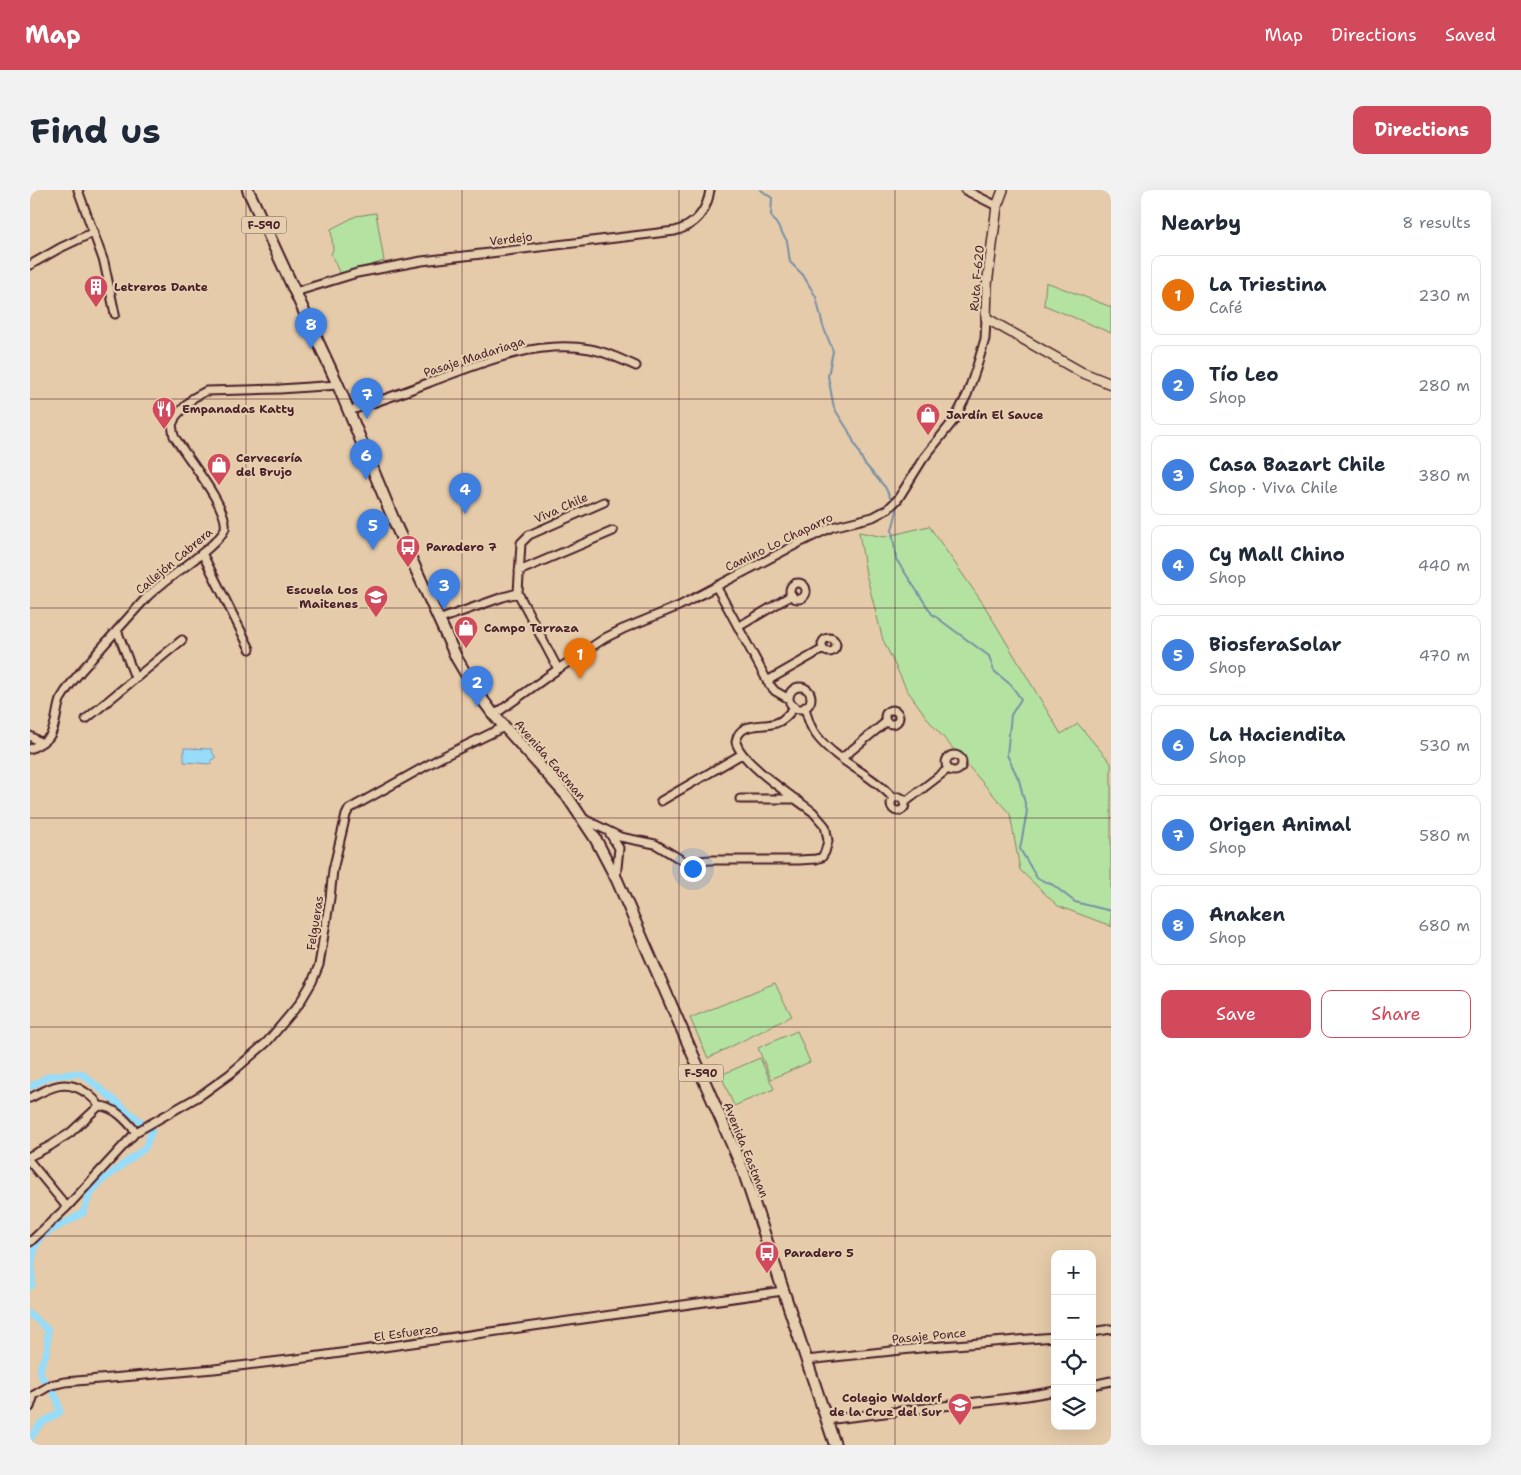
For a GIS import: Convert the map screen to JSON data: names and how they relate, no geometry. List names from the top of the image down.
{
  "streets": {
    "main road": ["F-590", "Avenida Eastman"],
    "street": [
      "Verdejo",
      "Ruta F-620",
      "Pasaje Madariaga",
      "Viva Chile",
      "Camino Lo Chaparro",
      "Callejón Cabrera",
      "Felgueras",
      "El Esfuerzo",
      "Pasaje Ponce"
    ]
  },
  "crossings": [
    ["Verdejo", "Avenida Eastman"],
    ["Ruta F-620", "Camino Lo Chaparro"],
    ["Pasaje Madariaga", "Avenida Eastman"],
    ["Camino Lo Chaparro", "Avenida Eastman"],
    ["Callejón Cabrera", "Avenida Eastman"],
    ["Avenida Eastman", "Felgueras"],
    ["Avenida Eastman", "El Esfuerzo"],
    ["Avenida Eastman", "Pasaje Ponce"]
  ],
  "places": {
    "building": ["Letreros Dante"],
    "restaurant": ["Empanadas Katty"],
    "shop": ["Jardín El Sauce", "Cervecería del Brujo", "Campo Terraza"],
    "bus stop": ["Paradero 7", "Paradero 5"],
    "school or university": ["Escuela Los Maitenes", "Colegio Waldorf de la Cruz del Sur"]
  },
  "page": {
    "header": "Map",
    "nav": ["Map", "Directions", "Saved"],
    "buttons": [
      "Directions",
      ["Save", "Share"]
    ],
    "title": "Find us",
    "heading": ["Nearby", "8 results"],
    "list": [
      {
        "mark": "1",
        "name": "La Triestina",
        "note": "Café",
        "value": "230 m"
      },
      {
        "mark": "2",
        "name": "Tío Leo",
        "note": "Shop",
        "value": "280 m"
      },
      {
        "mark": "3",
        "name": "Casa Bazart Chile",
        "note": "Shop · Viva Chile",
        "value": "380 m"
      },
      {
        "mark": "4",
        "name": "Cy Mall Chino",
        "note": "Shop",
        "value": "440 m"
      },
      {
        "mark": "5",
        "name": "BiosferaSolar",
        "note": "Shop",
        "value": "470 m"
      },
      {
        "mark": "6",
        "name": "La Haciendita",
        "note": "Shop",
        "value": "530 m"
      },
      {
        "mark": "7",
        "name": "Origen Animal",
        "note": "Shop",
        "value": "580 m"
      },
      {
        "mark": "8",
        "name": "Anaken",
        "note": "Shop",
        "value": "680 m"
      }
    ],
    "pins": [
      "8",
      "7",
      "6",
      "4",
      "5",
      "3",
      "1",
      "2"
    ],
    "map_buttons": ["+", "−"]
  }
}
